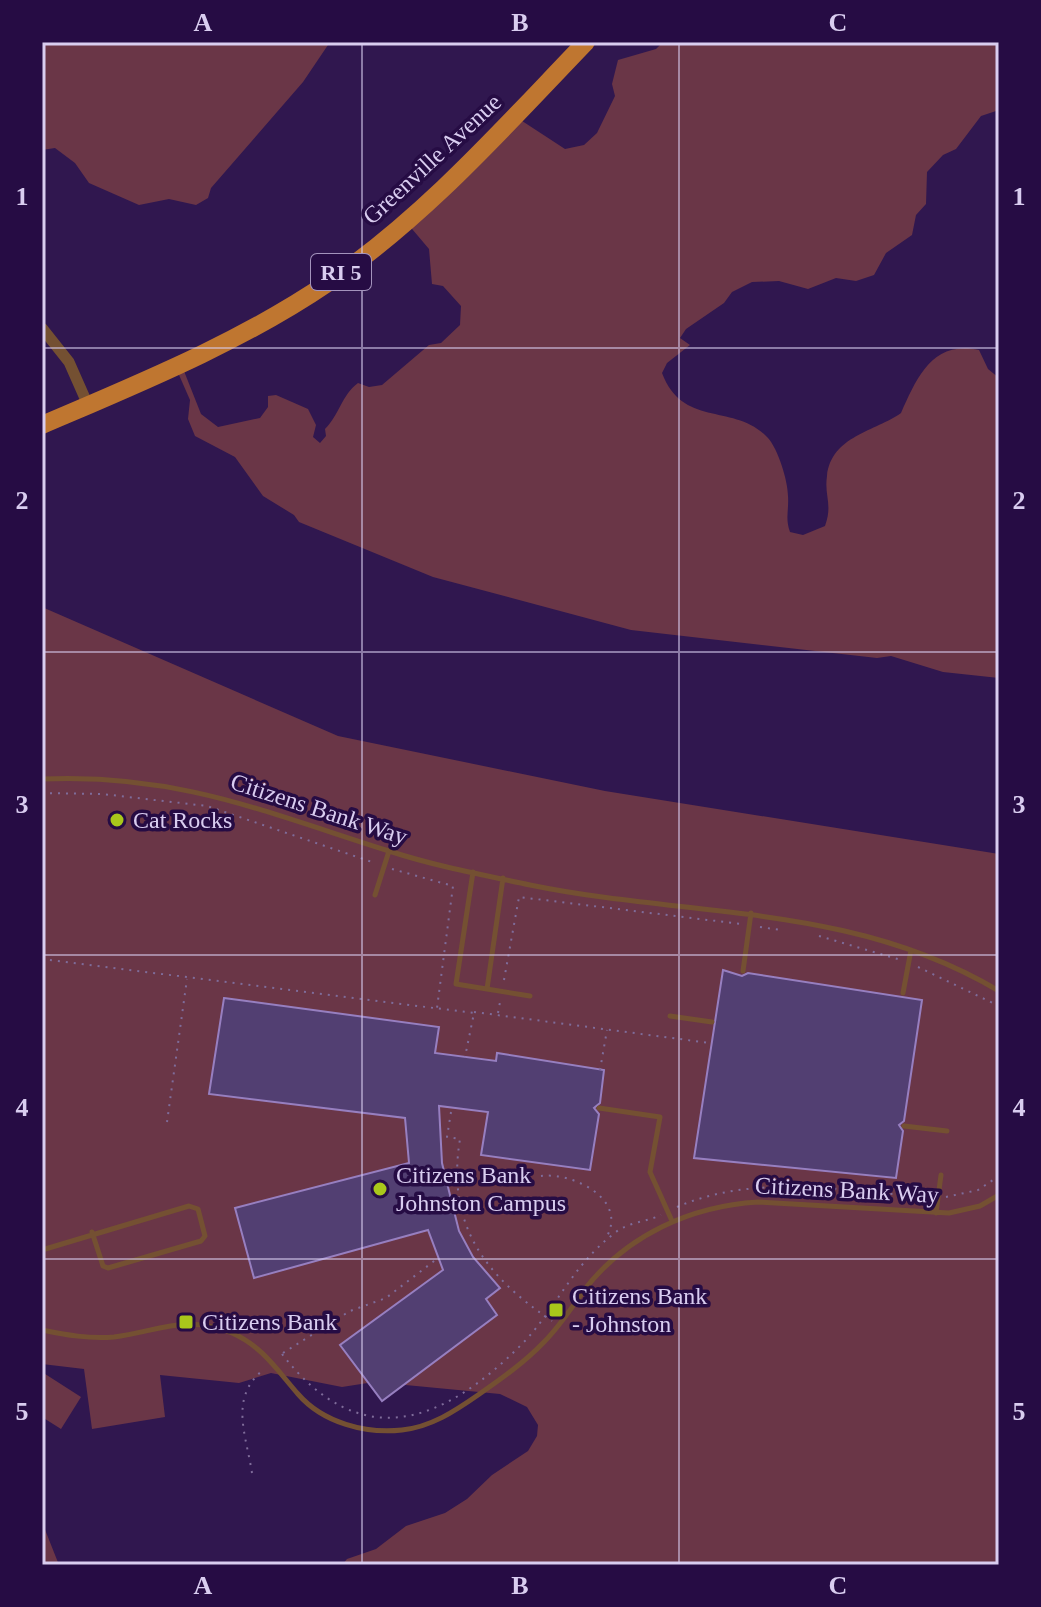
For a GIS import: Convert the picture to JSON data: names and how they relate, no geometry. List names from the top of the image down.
{
  "streets": {
    "main road": ["Greenville Avenue", "RI 5"],
    "lane": ["Citizens Bank Way"]
  },
  "places": {
    "other": ["Cat Rocks", "Citizens Bank Johnston Campus"],
    "transit": ["Citizens Bank - Johnston", "Citizens Bank"]
  },
  "grid": {
    "columns": ["A", "B", "C"],
    "rows": [
      "1",
      "2",
      "3",
      "4",
      "5"
    ]
  }
}
